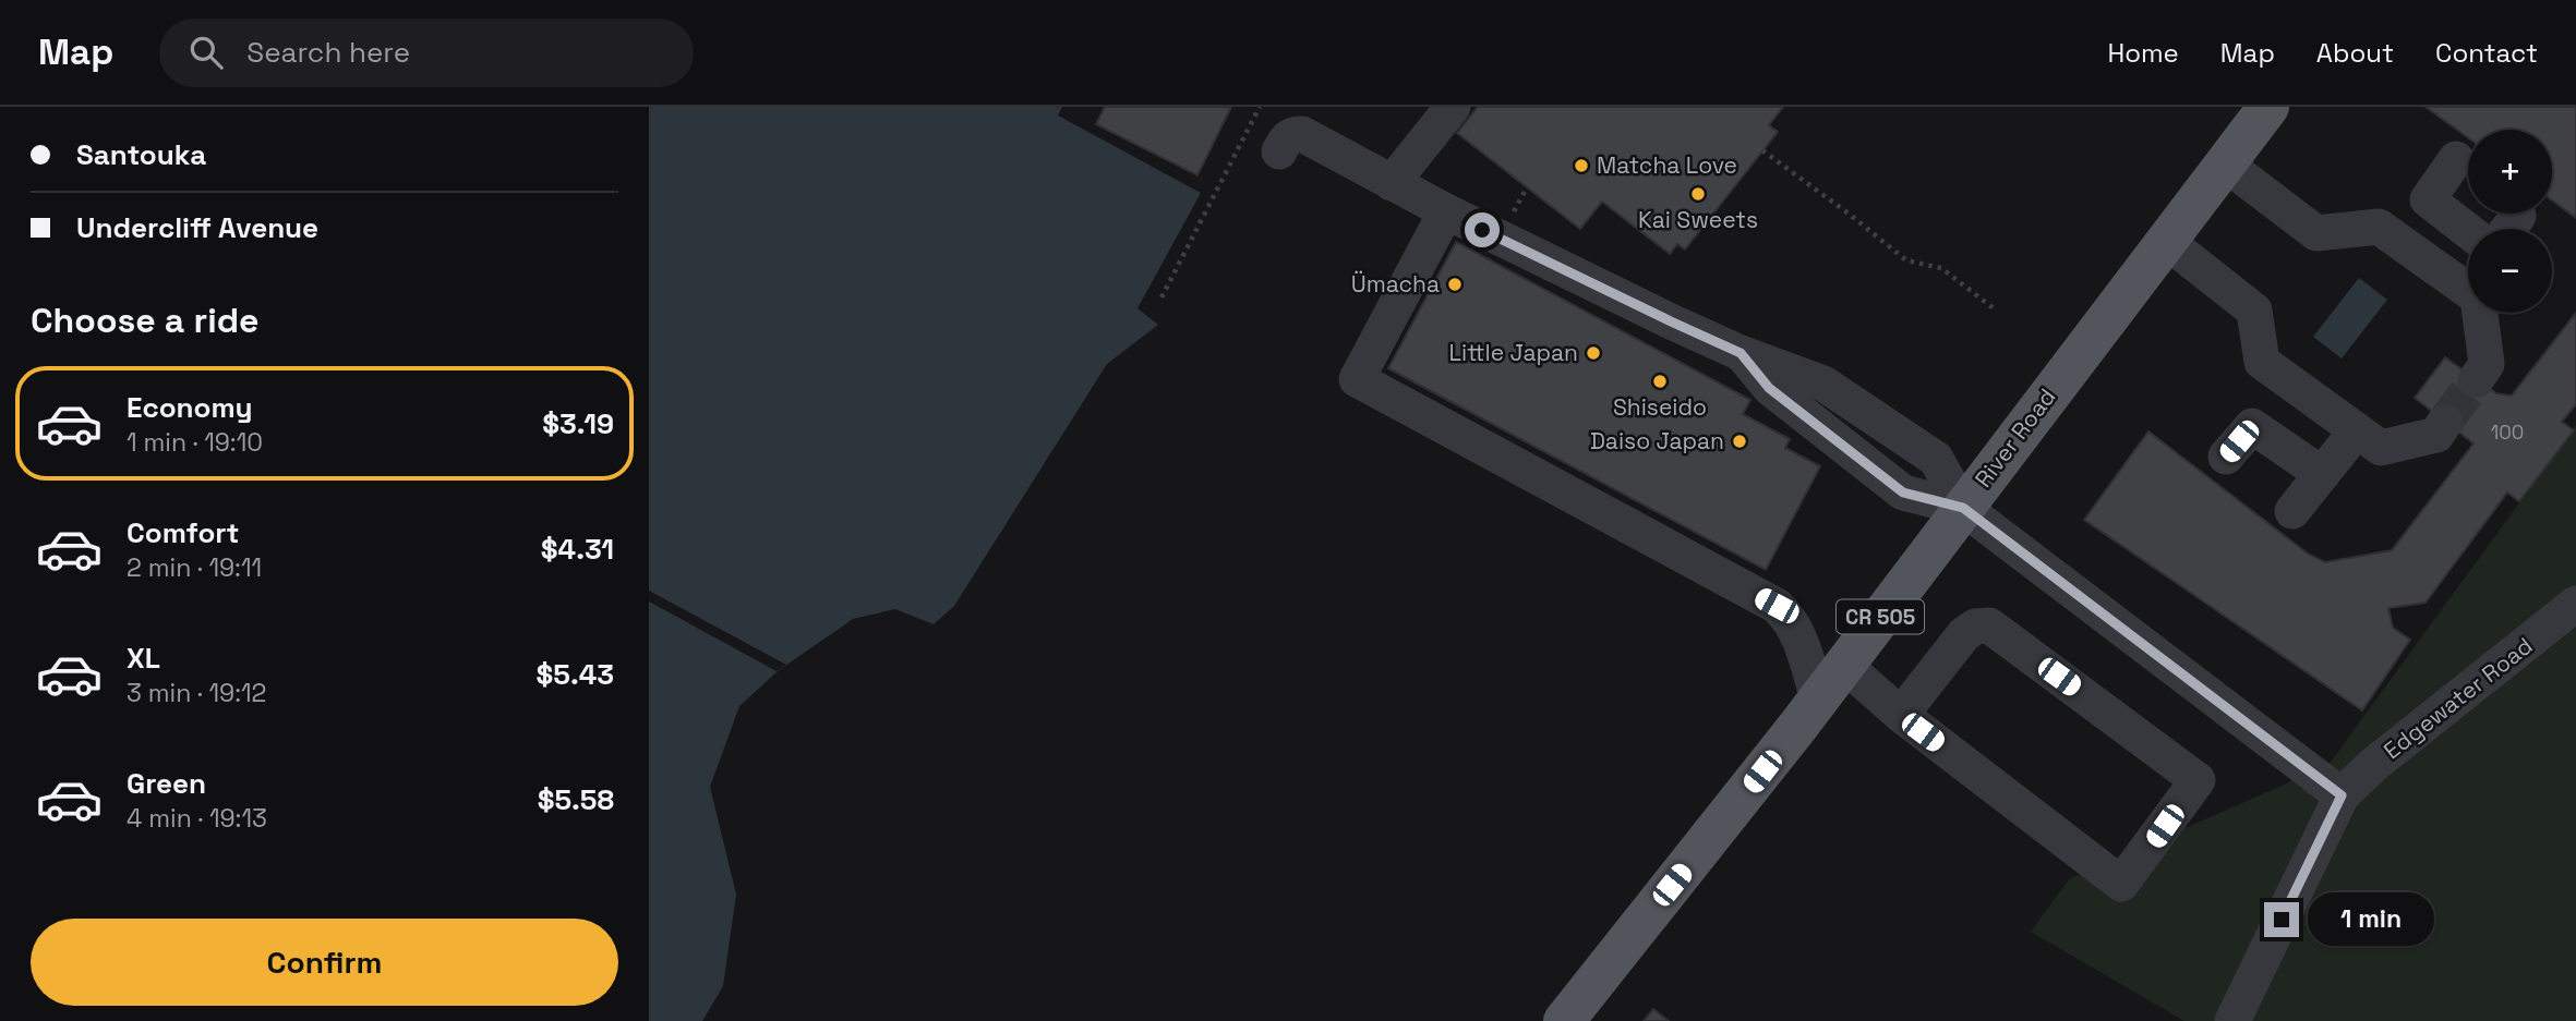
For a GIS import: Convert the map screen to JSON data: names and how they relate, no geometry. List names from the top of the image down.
{
  "streets": {
    "main road": ["River Road", "CR 505"],
    "street": ["Edgewater Road"]
  },
  "places": [
    "Matcha Love",
    "Kai Sweets",
    "Ümacha",
    "Little Japan",
    "Shiseido",
    "Daiso Japan"
  ],
  "house_numbers": ["100"],
  "page": {
    "header": "Map",
    "search": "Search here",
    "nav": [
      "Home",
      "Map",
      "About",
      "Contact"
    ],
    "banner": ["Santouka", "Undercliff Avenue"],
    "map_buttons": ["+", "−"],
    "heading": "Choose a ride",
    "list": [
      {
        "name": "Economy",
        "note": "1 min · 19:10",
        "value": "$3.19"
      },
      {
        "name": "Comfort",
        "note": "2 min · 19:11",
        "value": "$4.31"
      },
      {
        "name": "XL",
        "note": "3 min · 19:12",
        "value": "$5.43"
      },
      {
        "name": "Green",
        "note": "4 min · 19:13",
        "value": "$5.58"
      }
    ],
    "bubble": "1 min",
    "buttons": "Confirm"
  }
}
